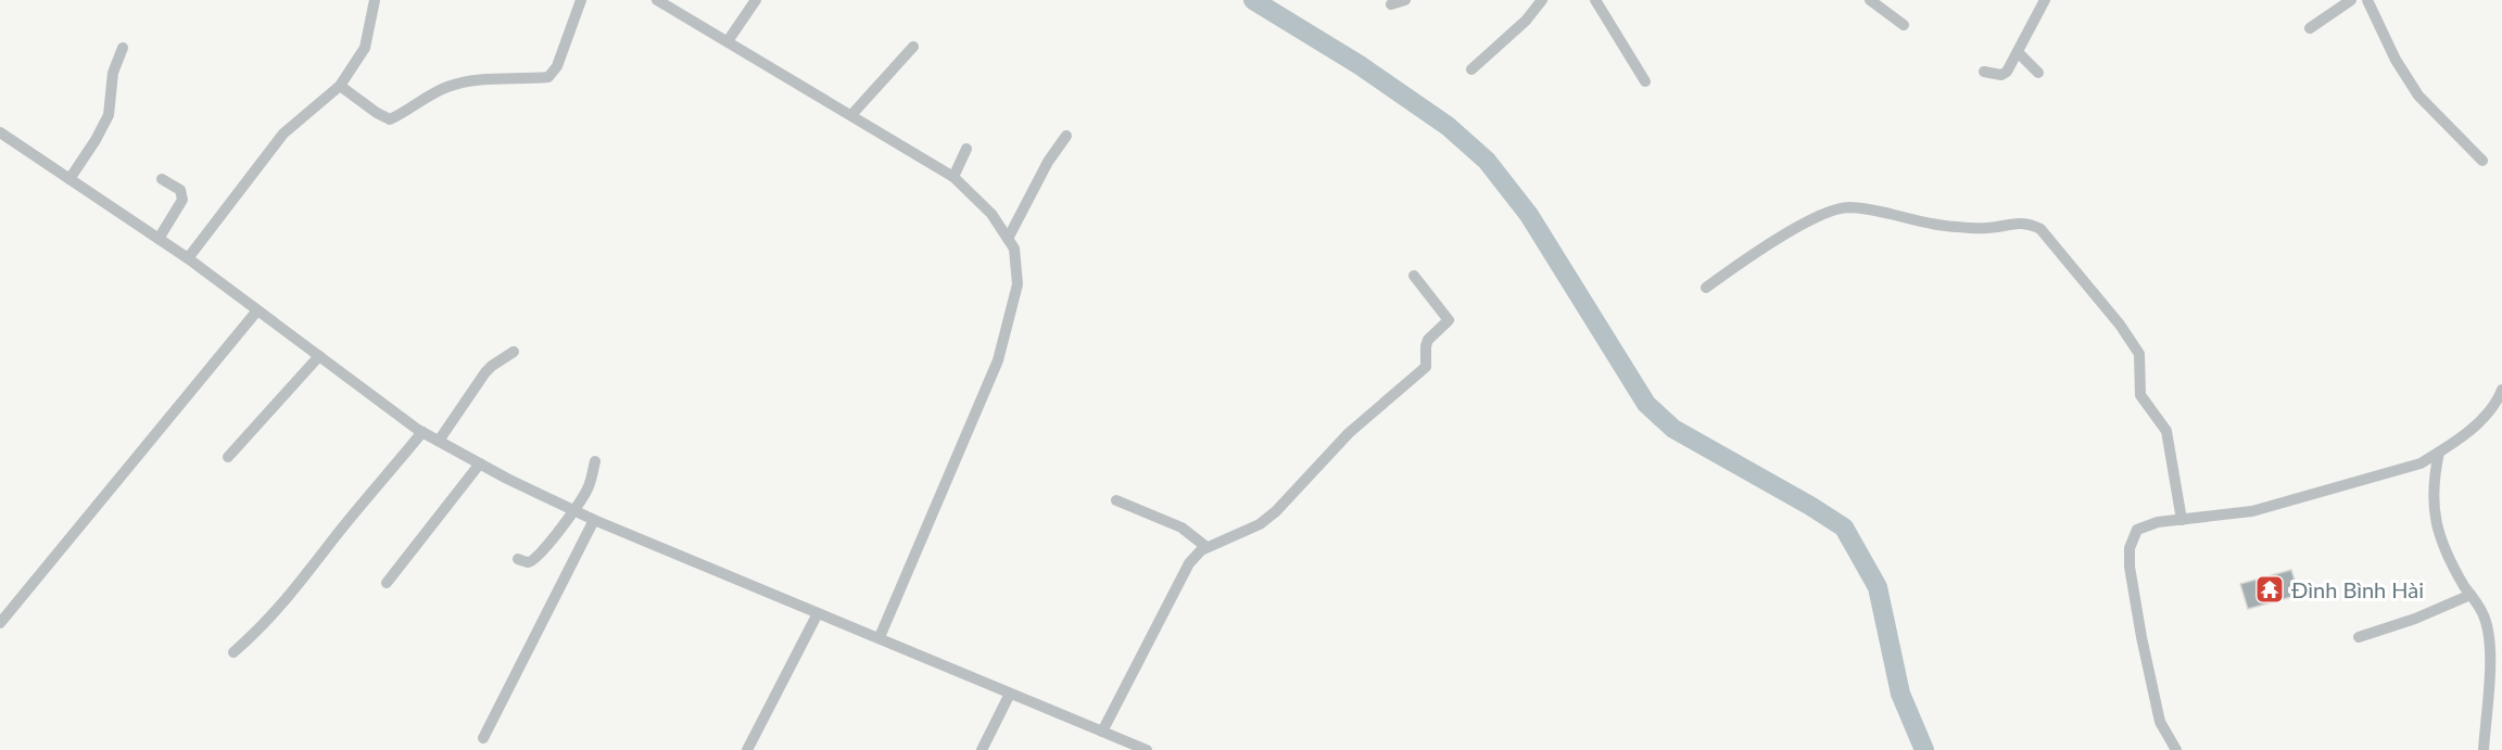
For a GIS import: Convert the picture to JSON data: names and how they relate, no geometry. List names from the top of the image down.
{
  "places": {
    "temple": ["Đình Bình Hài"]
  }
}
